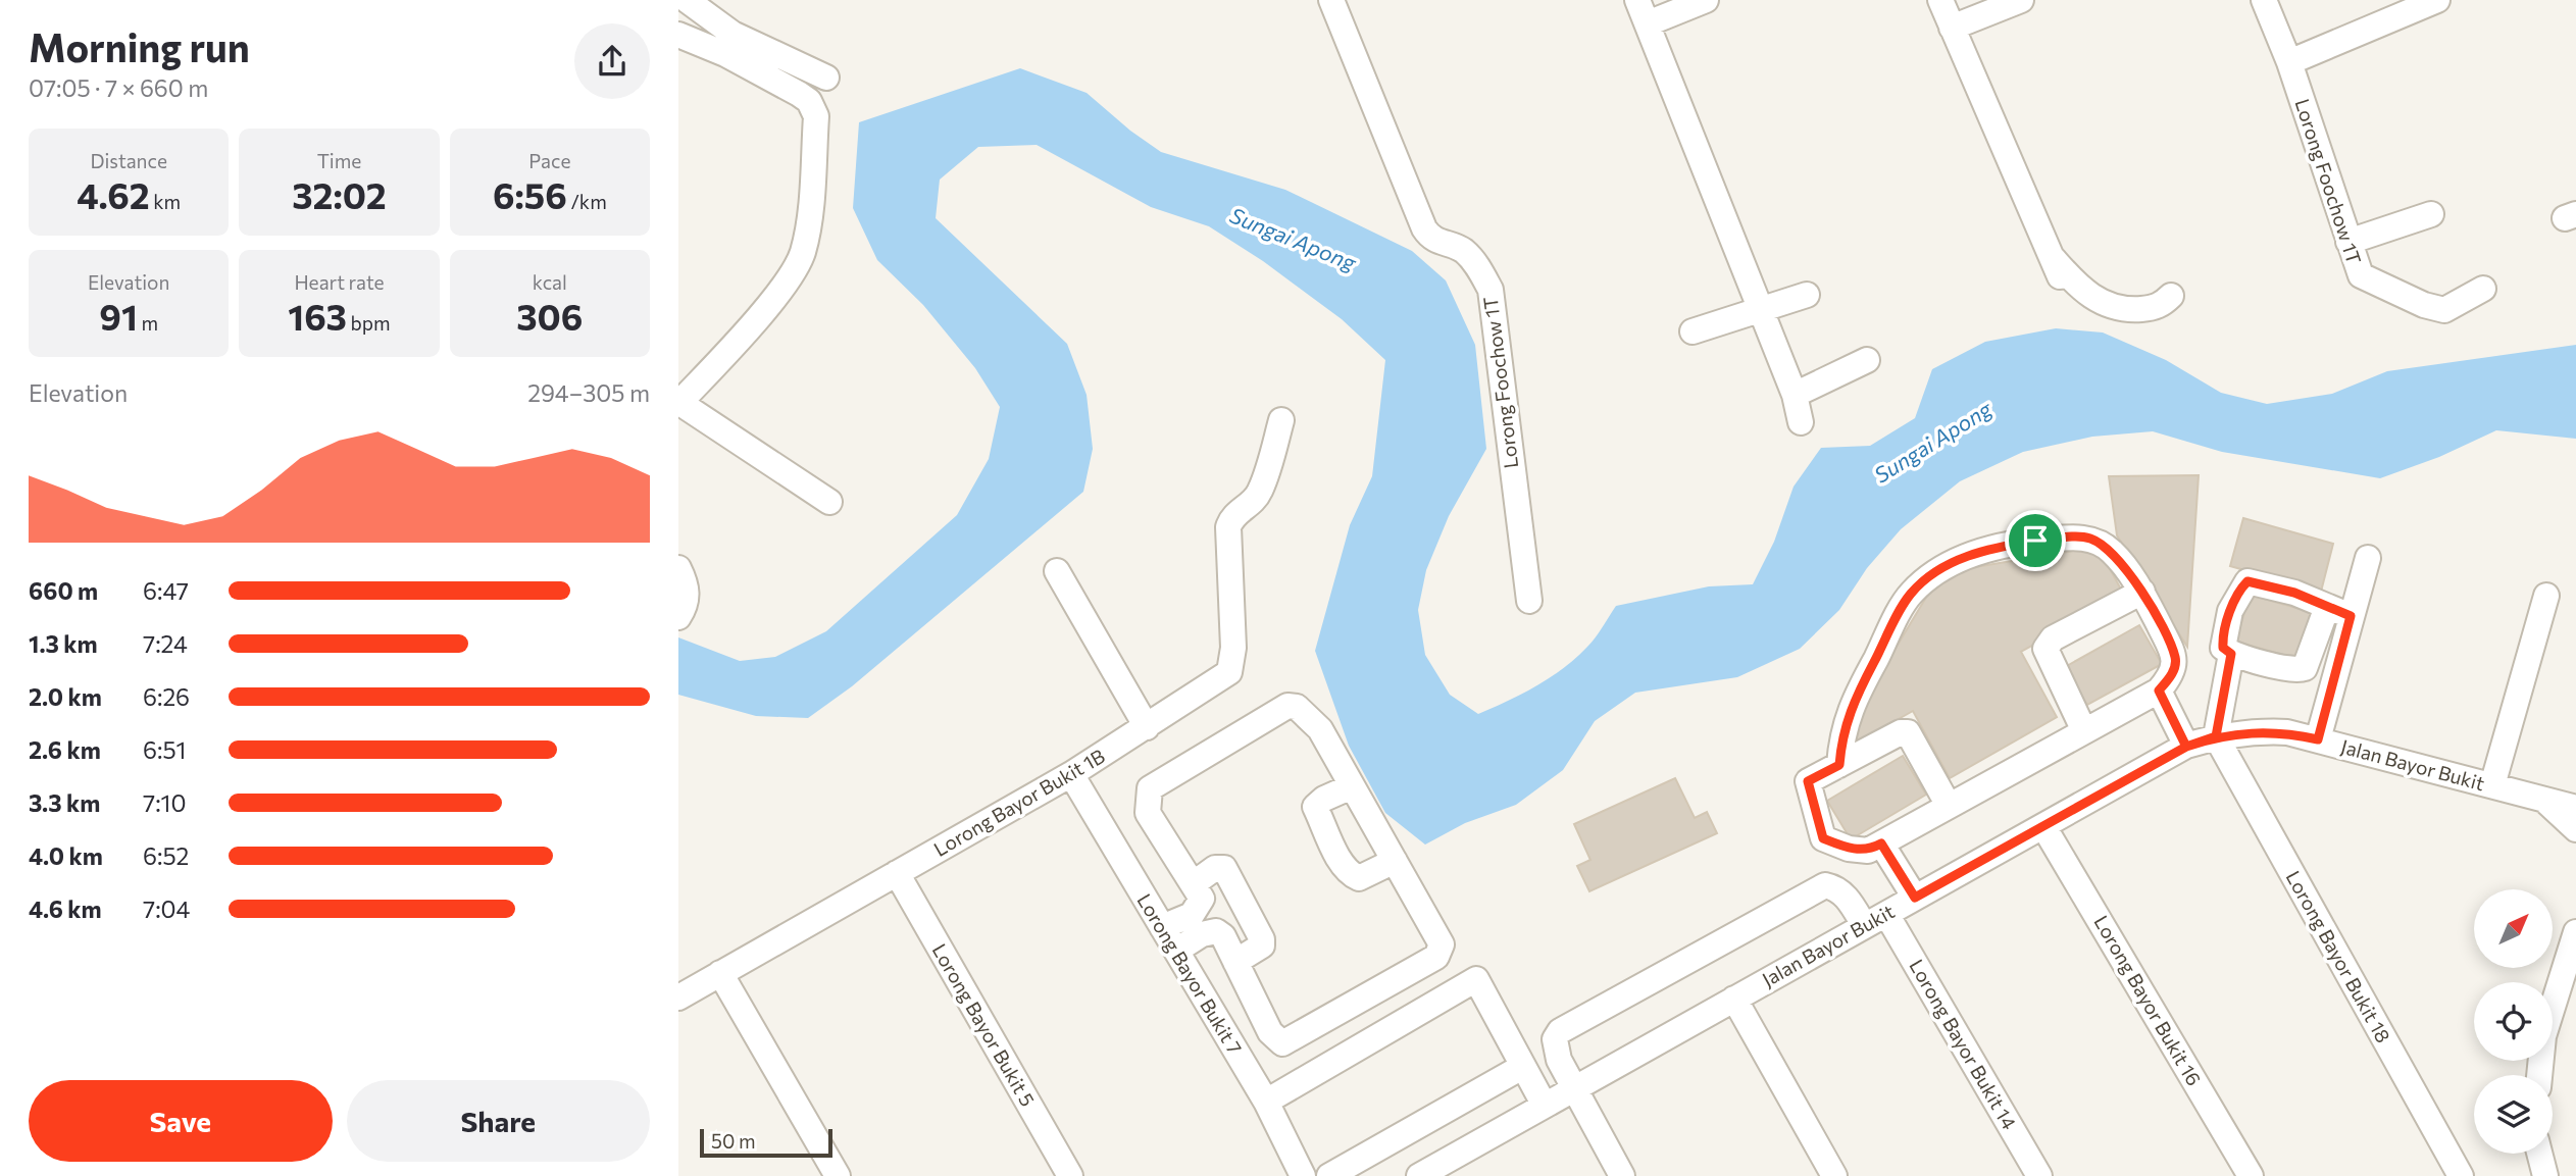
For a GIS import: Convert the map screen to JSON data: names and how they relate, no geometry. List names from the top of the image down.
{
  "streets": {
    "street": [
      "Lorong Foochow 1T",
      "Jalan Bayor Bukit",
      "Lorong Bayor Bukit 1B",
      "Lorong Bayor Bukit 18",
      "Lorong Bayor Bukit 7",
      "Lorong Bayor Bukit 16",
      "Lorong Bayor Bukit 5",
      "Lorong Bayor Bukit 14"
    ]
  },
  "crossings": [
    ["Jalan Bayor Bukit", "Lorong Bayor Bukit 18"],
    ["Jalan Bayor Bukit", "Lorong Bayor Bukit 16"],
    ["Jalan Bayor Bukit", "Lorong Bayor Bukit 14"],
    ["Lorong Bayor Bukit 1B", "Lorong Bayor Bukit 7"],
    ["Lorong Bayor Bukit 1B", "Lorong Bayor Bukit 5"]
  ],
  "water": ["Sungai Apong"],
  "scale_bar": "50 m",
  "north": "top right",
  "page": {
    "heading": ["Morning run", "07:05 · 7 × 660 m"],
    "stats": [
      ["Distance", "4.62 km"],
      ["Time", "32:02"],
      ["Pace", "6:56 /km"],
      ["Elevation", "91 m"],
      ["Heart rate", "163 bpm"],
      ["kcal", "306"]
    ],
    "chart": ["Elevation", "294–305 m"],
    "list": [
      {
        "name": "660 m",
        "note": "6:47"
      },
      {
        "name": "1.3 km",
        "note": "7:24"
      },
      {
        "name": "2.0 km",
        "note": "6:26"
      },
      {
        "name": "2.6 km",
        "note": "6:51"
      },
      {
        "name": "3.3 km",
        "note": "7:10"
      },
      {
        "name": "4.0 km",
        "note": "6:52"
      },
      {
        "name": "4.6 km",
        "note": "7:04"
      }
    ],
    "buttons": ["Save", "Share"],
    "scale": "50 m"
  }
}
